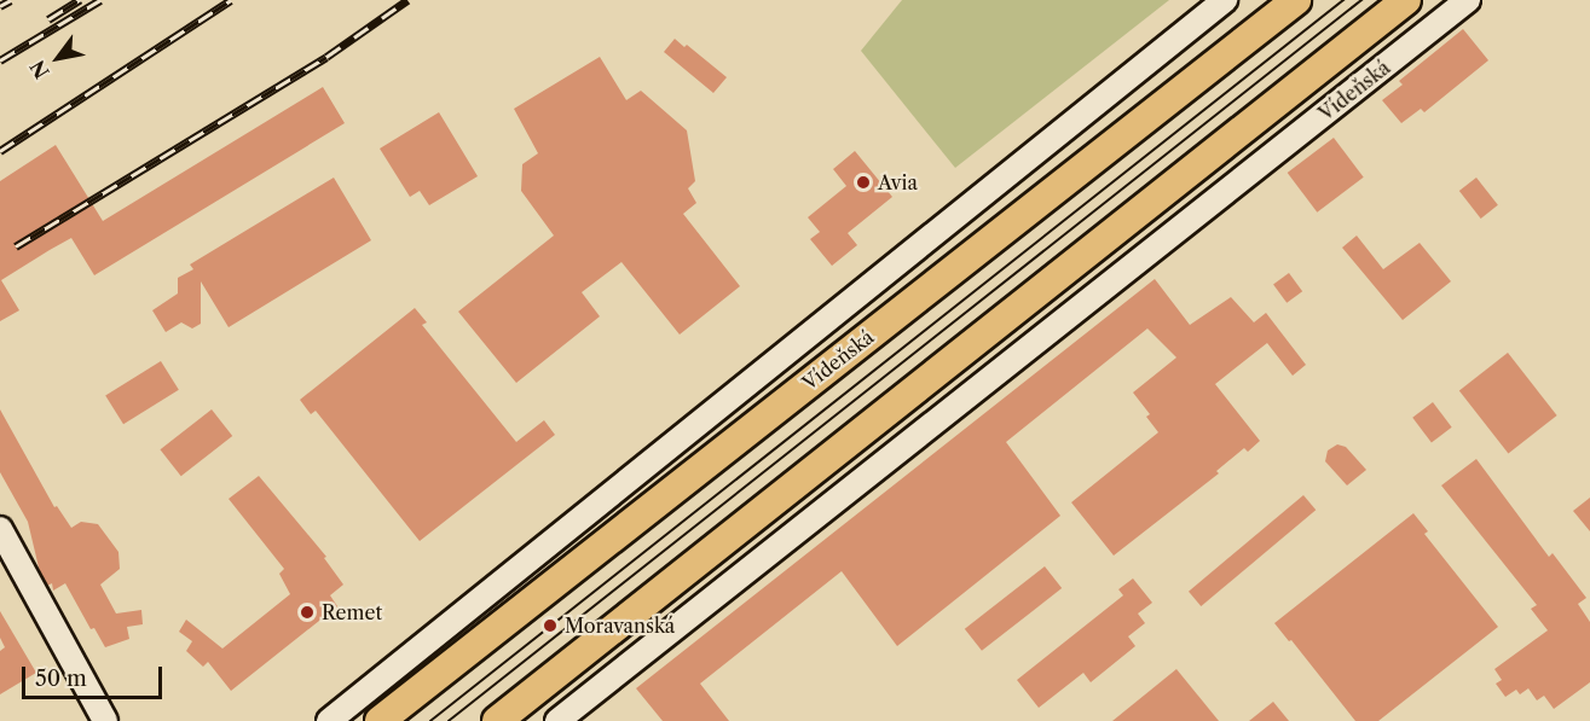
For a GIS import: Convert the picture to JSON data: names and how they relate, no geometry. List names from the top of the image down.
{
  "streets": {
    "highway": ["Vídeňská"]
  },
  "places": ["Avia", "Remet", "Moravanská"],
  "scale_bar": "50 m",
  "north": "bottom left"
}
